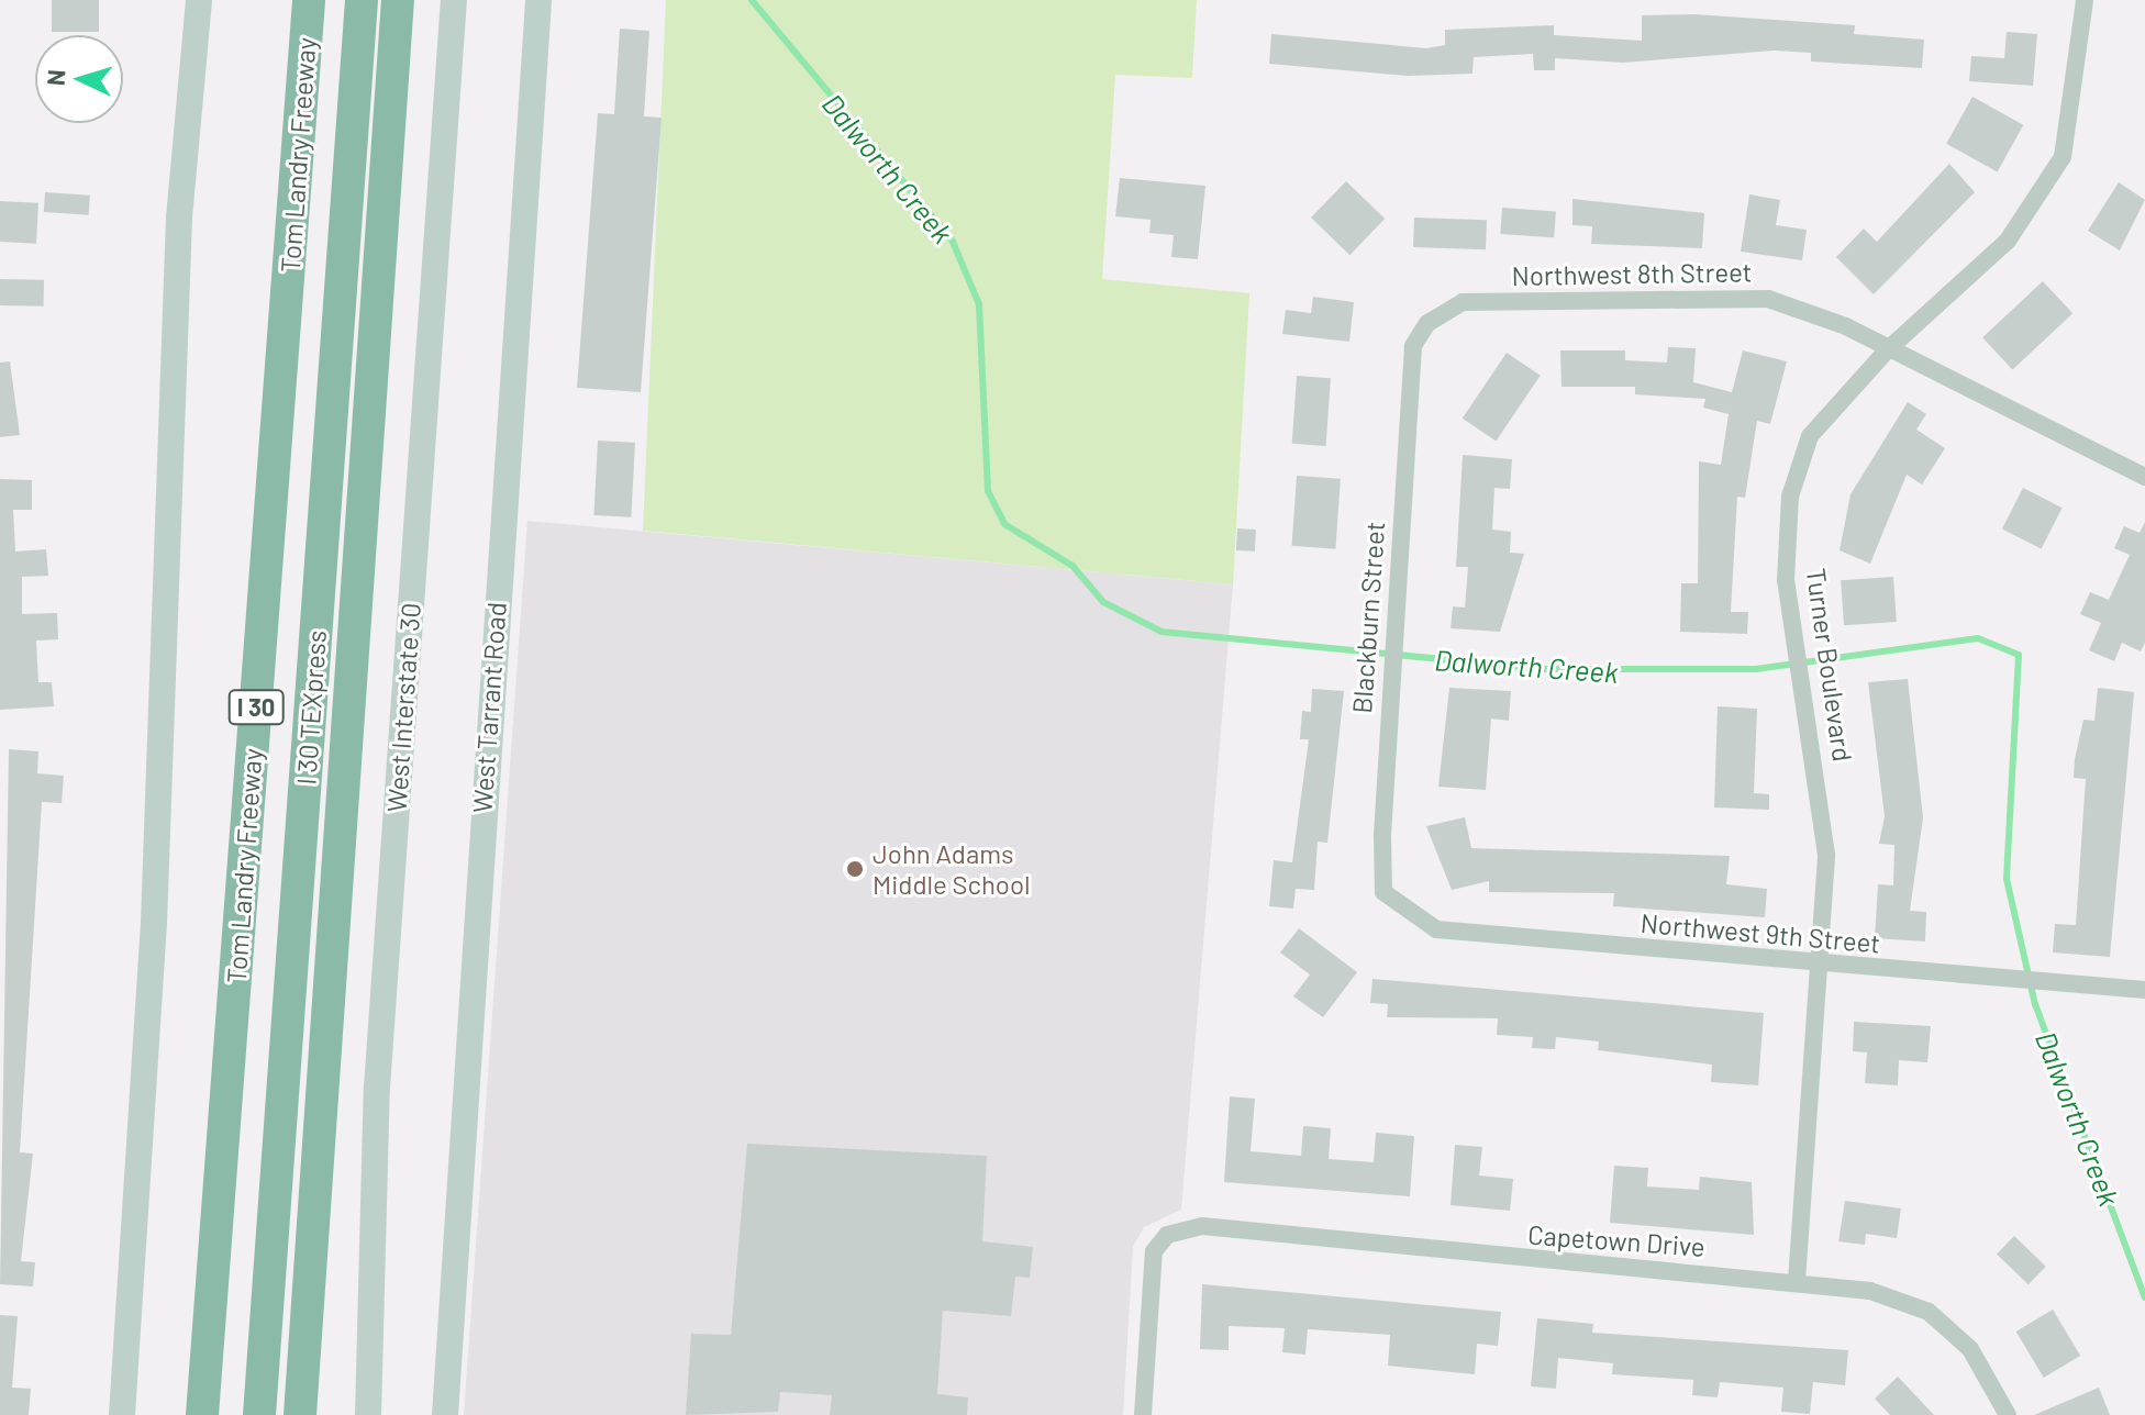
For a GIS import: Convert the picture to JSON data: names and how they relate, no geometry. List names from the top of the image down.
{
  "streets": {
    "highway": ["Tom Landry Freeway", "I 30", "I 30 TEXpress"],
    "main road": ["West Interstate 30", "West Tarrant Road"],
    "street": [
      "Northwest 8th Street",
      "Blackburn Street",
      "Turner Boulevard",
      "Northwest 9th Street",
      "Capetown Drive"
    ]
  },
  "crossings": [
    ["Northwest 8th Street", "Blackburn Street"],
    ["Northwest 8th Street", "Turner Boulevard"],
    ["Blackburn Street", "Northwest 9th Street"],
    ["Turner Boulevard", "Northwest 9th Street"],
    ["Turner Boulevard", "Capetown Drive"]
  ],
  "water": ["Dalworth Creek"],
  "places": ["John Adams Middle School"],
  "north": "left"
}
